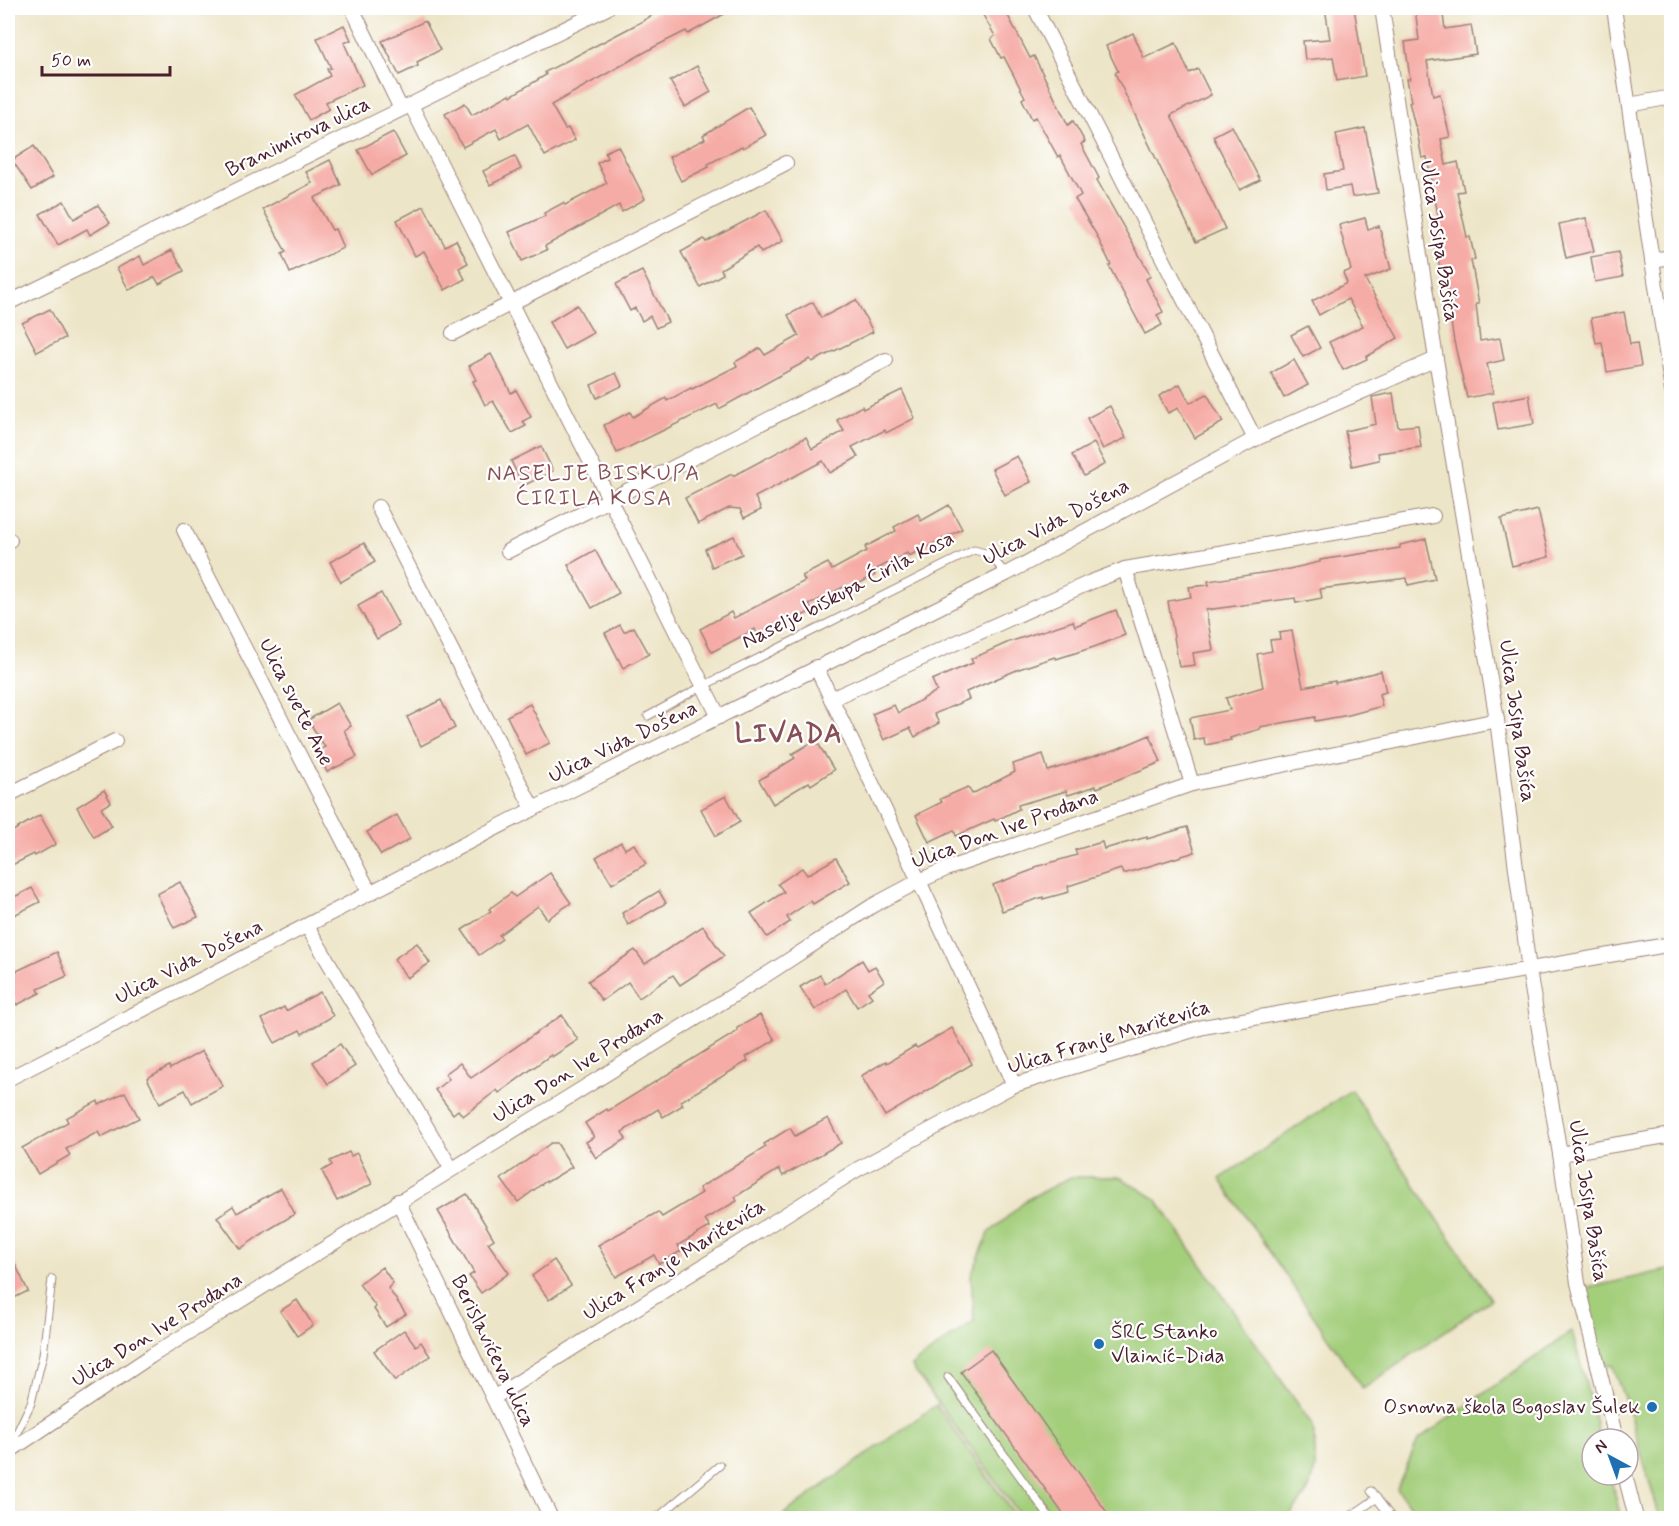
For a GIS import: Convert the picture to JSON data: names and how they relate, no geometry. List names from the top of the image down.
{
  "streets": {
    "street": [
      "Branimirova ulica",
      "Ulica Josipa Bašića",
      "Ulica Vida Došena",
      "Ulica svete Ane",
      "Ulica Don Ive Prodana",
      "Ulica Franje Maričevića",
      "Berislavićeva ulica"
    ],
    "lane": ["Naselje biskupa Ćirila Kosa"]
  },
  "crossings": [
    ["Ulica Josipa Bašića", "Ulica Vida Došena"],
    ["Ulica Josipa Bašića", "Ulica Don Ive Prodana"],
    ["Ulica Josipa Bašića", "Ulica Franje Maričevića"],
    ["Ulica Vida Došena", "Naselje biskupa Ćirila Kosa"],
    ["Ulica Vida Došena", "Ulica svete Ane"],
    ["Ulica Don Ive Prodana", "Berislavićeva ulica"],
    ["Ulica Franje Maričevića", "Berislavićeva ulica"]
  ],
  "districts": ["NASELJE BISKUPA ĆIRILA KOSA", "LIVADA"],
  "places": ["ŠRC Stanko Vlainić-Dida", "Osnovna škola Bogoslav Šulek"],
  "scale_bar": "50 m",
  "north": "top left"
}
